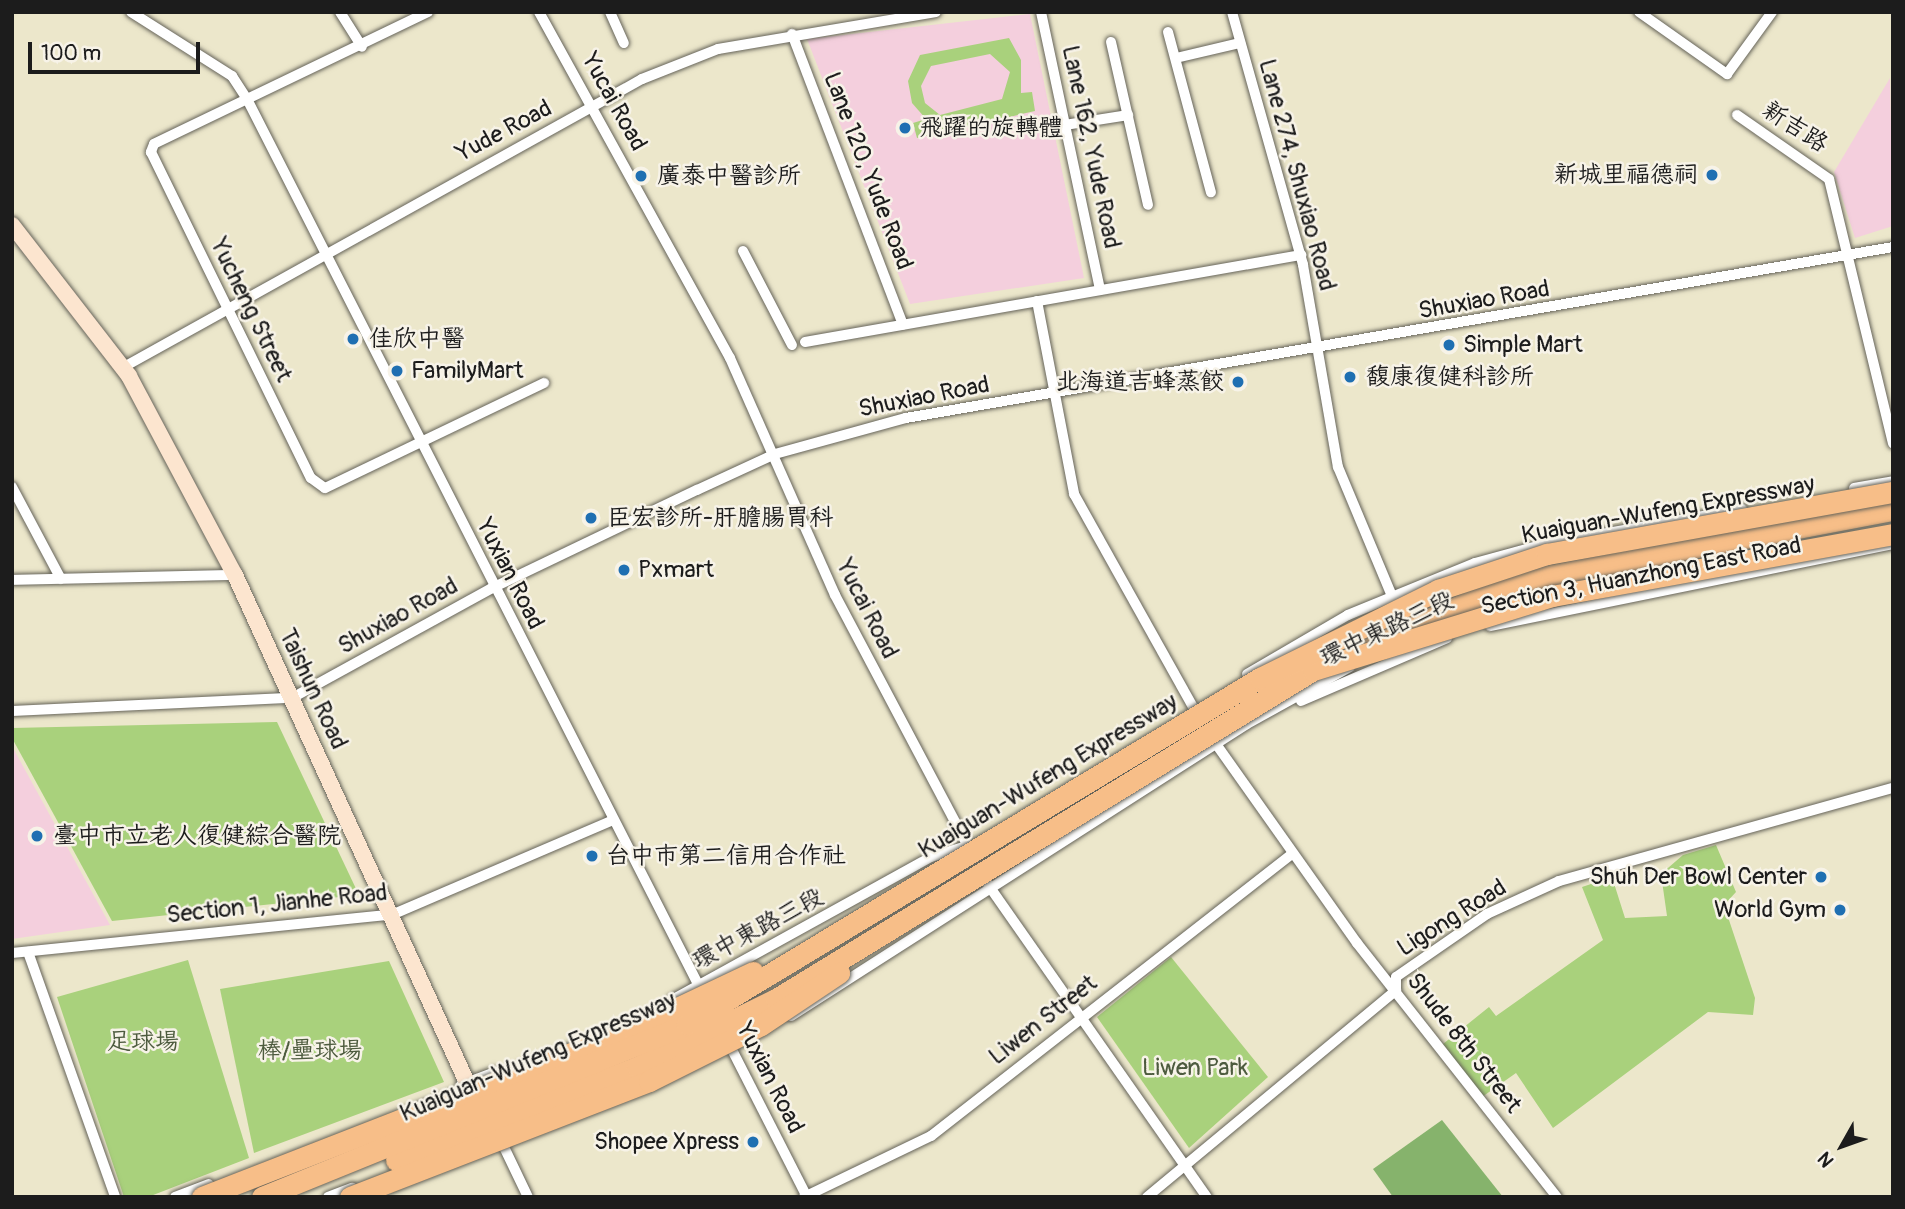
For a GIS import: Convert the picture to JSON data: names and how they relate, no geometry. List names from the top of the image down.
{
  "streets": {
    "highway": ["Kuaiguan-Wufeng Expressway"],
    "street": [
      "Yucai Road",
      "新吉路",
      "Yude Road",
      "Lane 162, Yude Road",
      "Lane 120, Yude Road",
      "Lane 274, Shuxiao Road",
      "Shuxiao Road",
      "Yucheng Street",
      "Yuxian Road",
      "Section 3, Huanzhong East Road",
      "環中東路三段",
      "Taishun Road",
      "Section 1, Jianhe Road",
      "Ligong Road",
      "Liwen Street",
      "Shude 8th Street"
    ]
  },
  "crossings": [
    ["Yucai Road", "Yude Road"],
    ["Yucai Road", "Shuxiao Road"],
    ["Yucai Road", "Section 3, Huanzhong East Road"],
    ["Yucai Road", "環中東路三段"],
    ["Yucai Road", "Ligong Road"],
    ["Yucai Road", "Liwen Street"],
    ["新吉路", "Shuxiao Road"],
    ["Yude Road", "Lane 120, Yude Road"],
    ["Yude Road", "Yucheng Street"],
    ["Yude Road", "Yuxian Road"],
    ["Yude Road", "Taishun Road"],
    ["Lane 274, Shuxiao Road", "Shuxiao Road"],
    ["Lane 274, Shuxiao Road", "Section 3, Huanzhong East Road"],
    ["Shuxiao Road", "Yuxian Road"],
    ["Shuxiao Road", "Taishun Road"],
    ["Yucheng Street", "Yuxian Road"],
    ["Yuxian Road", "Section 3, Huanzhong East Road"],
    ["Yuxian Road", "環中東路三段"],
    ["Yuxian Road", "Section 1, Jianhe Road"],
    ["Yuxian Road", "Liwen Street"],
    ["Section 3, Huanzhong East Road", "環中東路三段"],
    ["Section 3, Huanzhong East Road", "Taishun Road"],
    ["環中東路三段", "Taishun Road"],
    ["環中東路三段", "Shude 8th Street"],
    ["Taishun Road", "Section 1, Jianhe Road"],
    ["Ligong Road", "Shude 8th Street"],
    ["Liwen Street", "Shude 8th Street"]
  ],
  "parks": ["足球場", "棒/壘球場", "Liwen Park"],
  "places": [
    "飛躍的旋轉體",
    "新城里福德祠",
    "廣泰中醫診所",
    "佳欣中醫",
    "Simple Mart",
    "FamilyMart",
    "馥康復健科診所",
    "北海道吉蜂蒸餃",
    "臣宏診所-肝膽腸胃科",
    "Pxmart",
    "臺中市立老人復健綜合醫院",
    "台中市第二信用合作社",
    "Shuh Der Bowl Center",
    "World Gym",
    "Shopee Xpress"
  ],
  "scale_bar": "100 m",
  "north": "bottom left"
}
